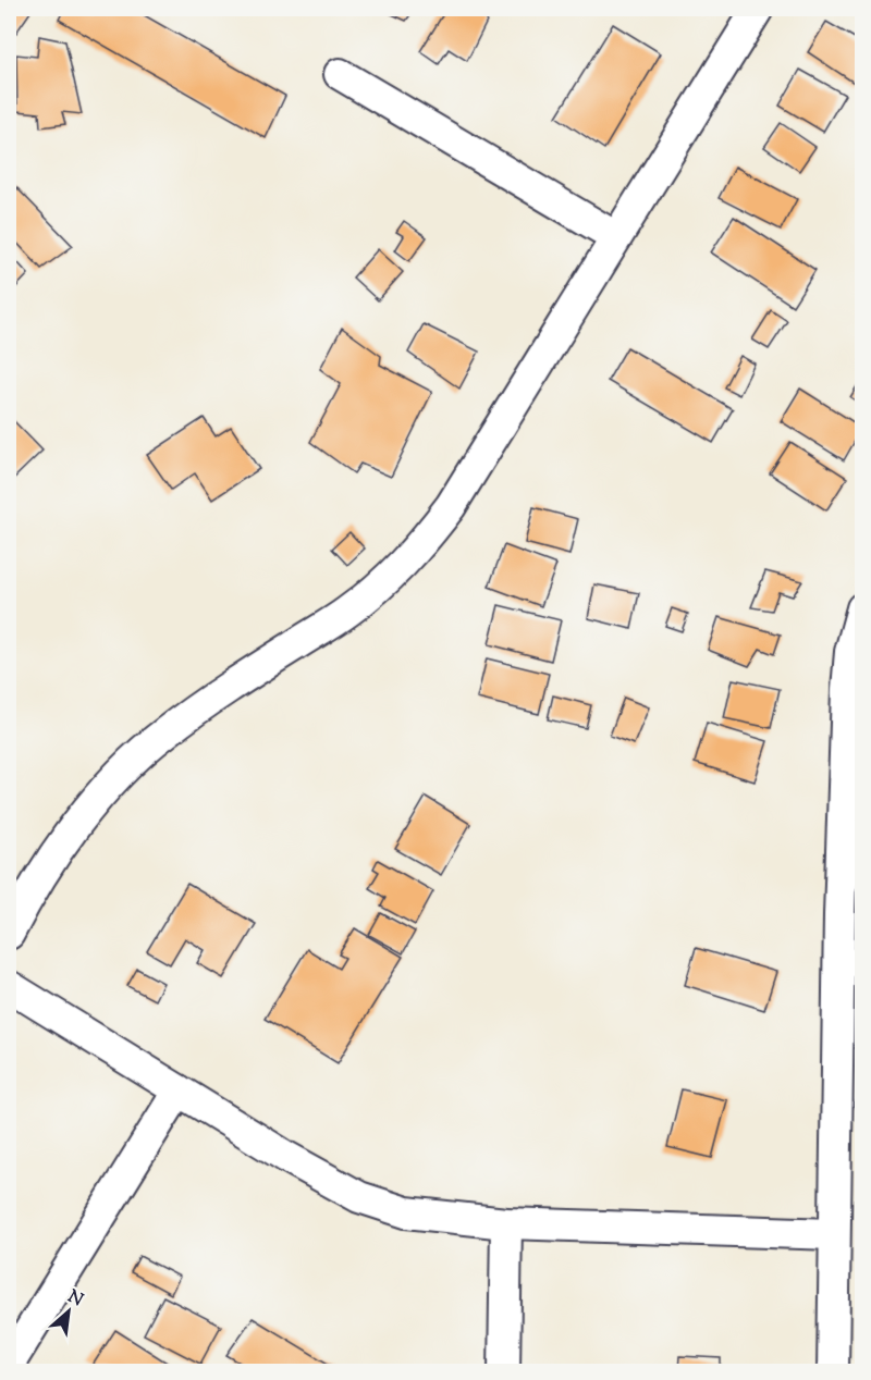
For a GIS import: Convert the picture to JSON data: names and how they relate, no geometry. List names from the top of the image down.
{
  "north": "top right"
}
